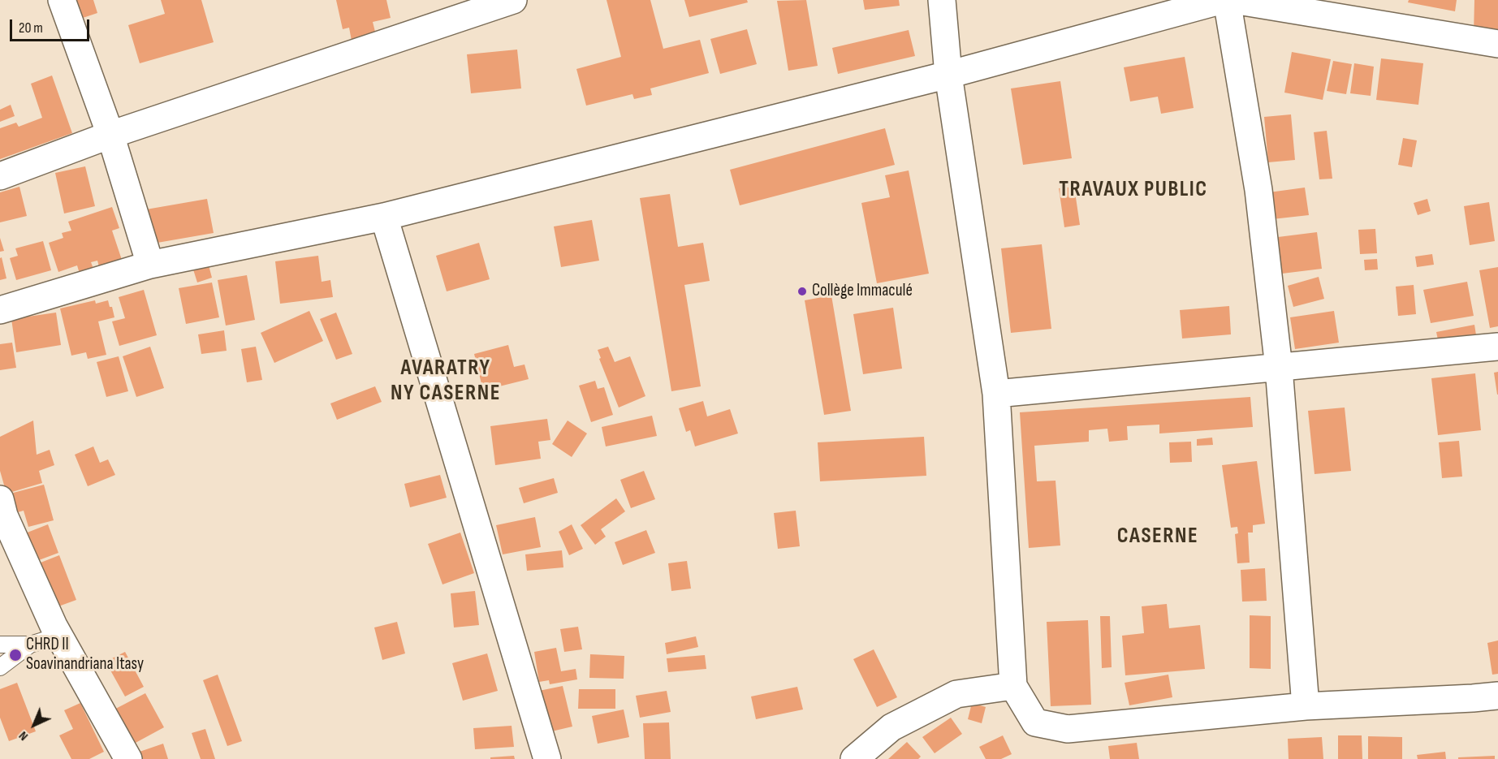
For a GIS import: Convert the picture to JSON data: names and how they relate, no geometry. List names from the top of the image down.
{
  "districts": ["TRAVAUX PUBLIC", "AVARATRY NY CASERNE", "CASERNE"],
  "places": ["Collège Immaculé", "CHRD II Soavinandriana Itasy"],
  "scale_bar": "20 m",
  "north": "bottom left"
}
